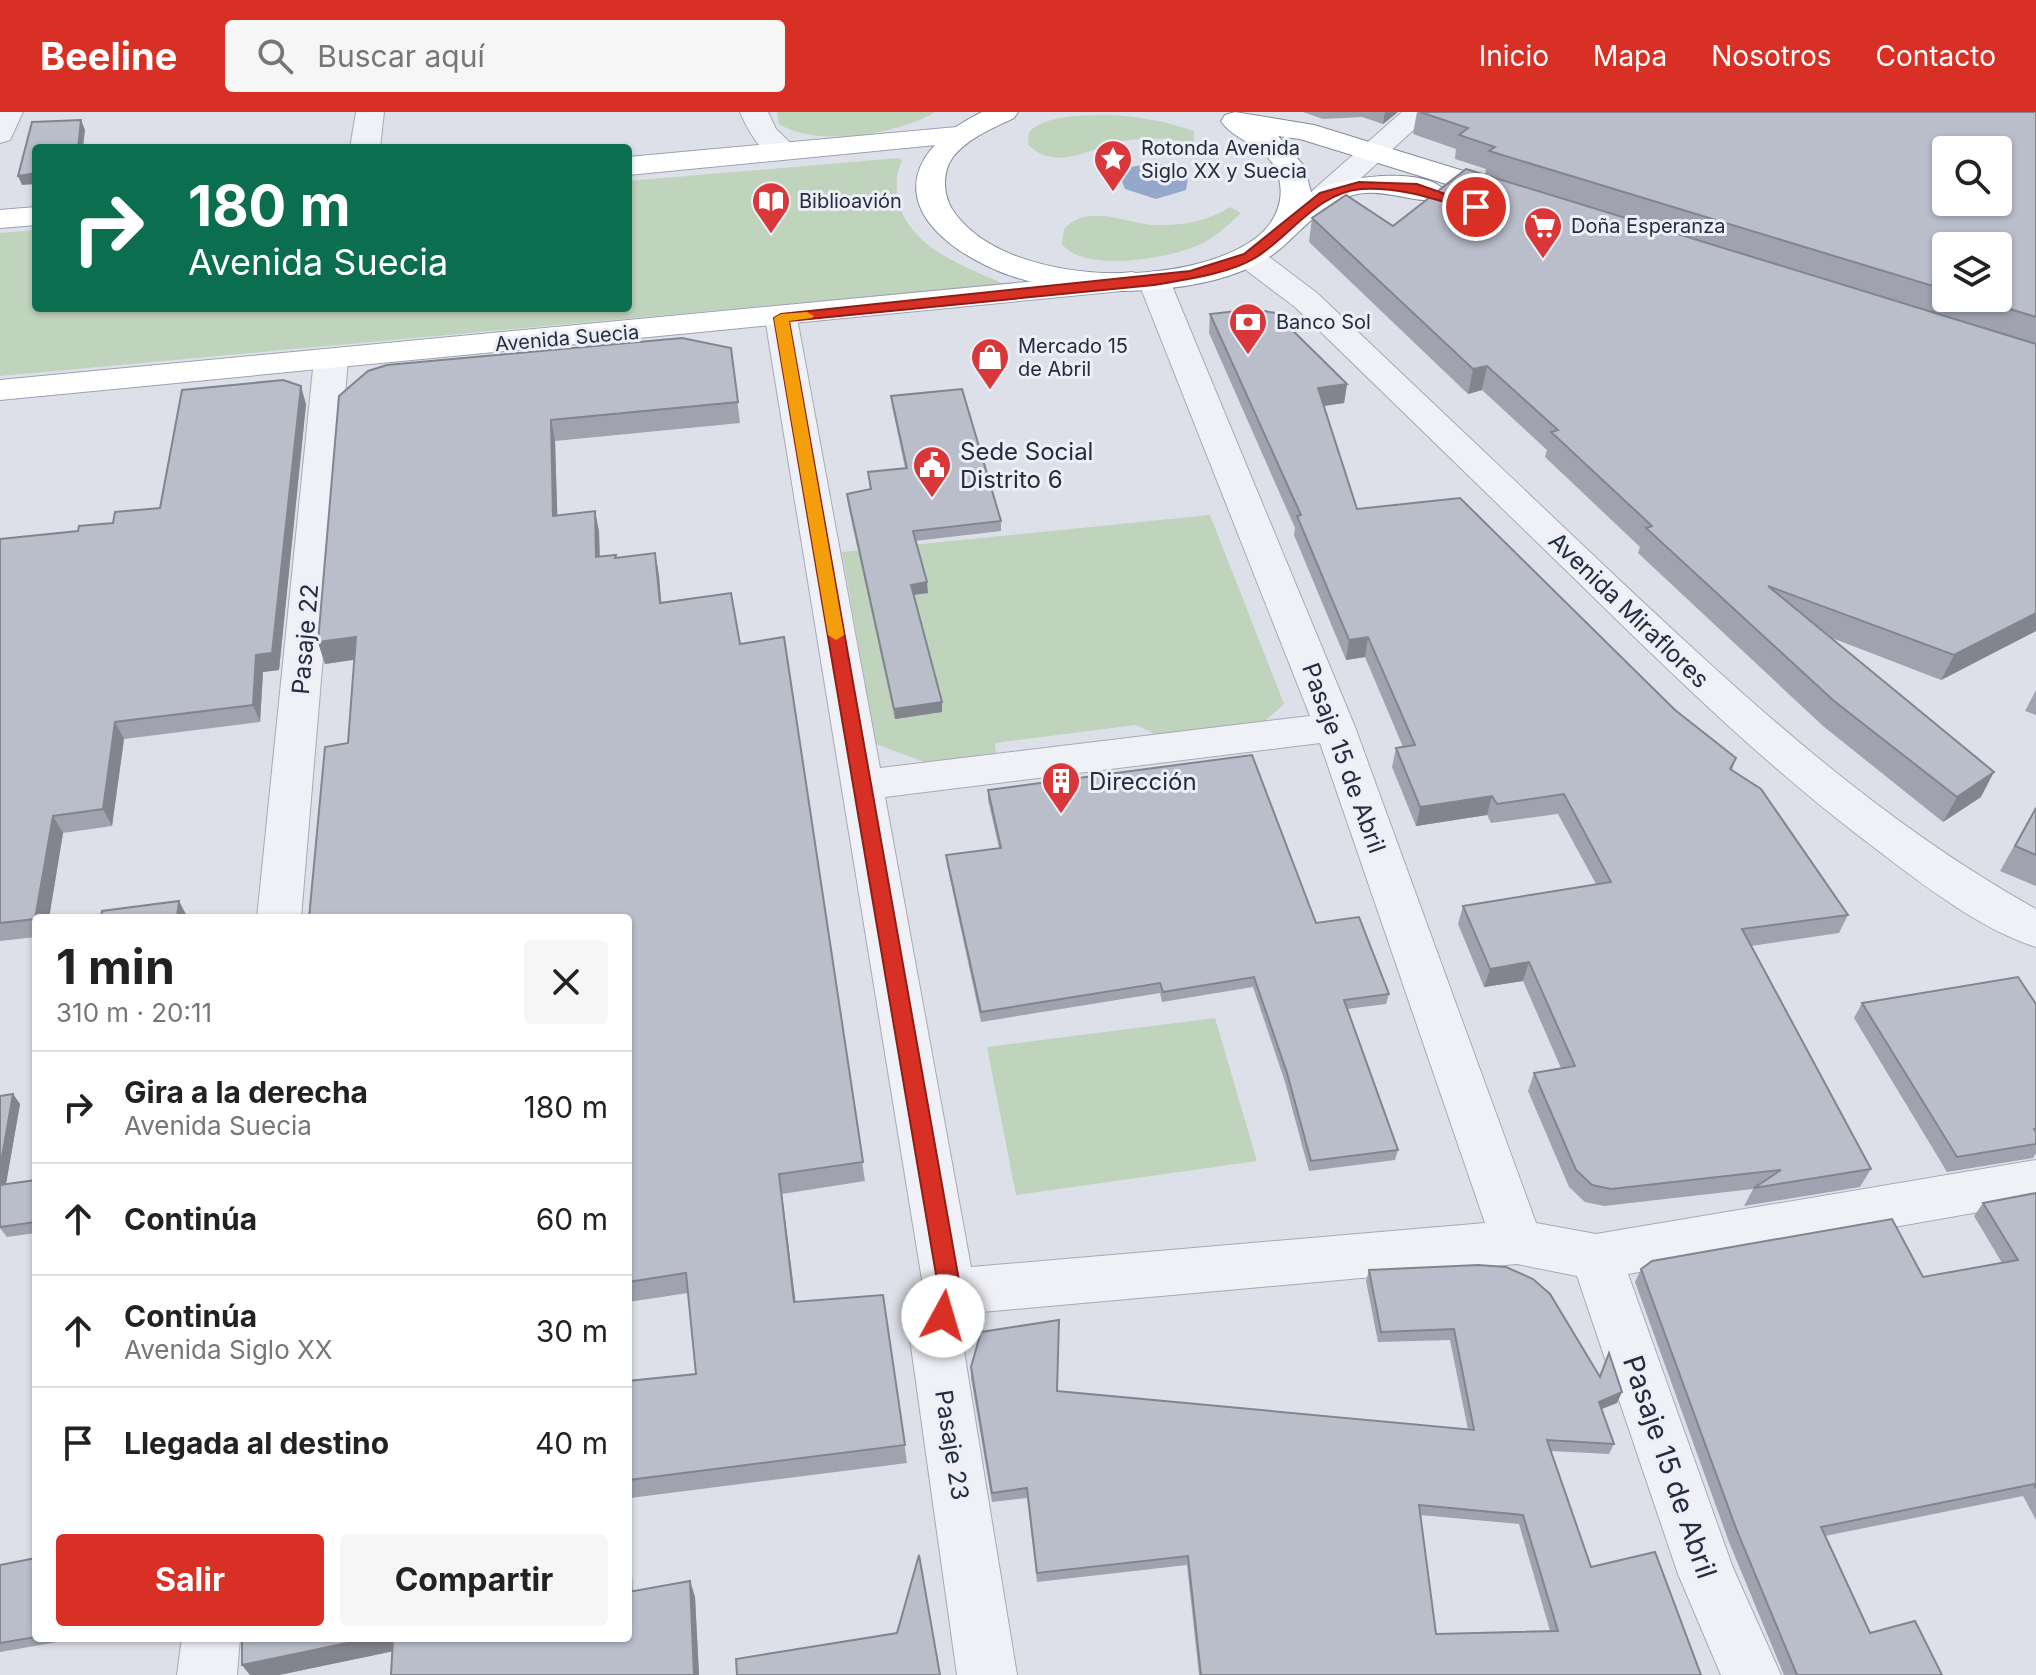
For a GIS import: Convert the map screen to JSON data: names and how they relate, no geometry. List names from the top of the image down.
{
  "streets": {
    "main road": ["Avenida Suecia"],
    "street": [
      "Avenida Miraflores",
      "Pasaje 22",
      "Pasaje 15 de Abril",
      "Pasaje 23"
    ]
  },
  "crossings": [
    ["Avenida Suecia", "Pasaje 22"],
    ["Avenida Suecia", "Pasaje 15 de Abril"],
    ["Avenida Suecia", "Pasaje 23"]
  ],
  "places": {
    "place": ["Rotonda Avenida Siglo XX y Suecia"],
    "library": ["Biblioavión"],
    "supermarket": ["Doña Esperanza"],
    "bank": ["Banco Sol"],
    "shop": ["Mercado 15 de Abril"],
    "public building": ["Sede Social Distrito 6"],
    "building": ["Dirección"]
  },
  "page": {
    "header": "Beeline",
    "search": "Buscar aquí",
    "nav": [
      "Inicio",
      "Mapa",
      "Nosotros",
      "Contacto"
    ],
    "turn": ["180 m", "Avenida Suecia"],
    "heading": ["1 min", "310 m · 20:11"],
    "list": [
      {
        "name": "Gira a la derecha",
        "note": "Avenida Suecia",
        "value": "180 m"
      },
      {
        "name": "Continúa",
        "value": "60 m"
      },
      {
        "name": "Continúa",
        "note": "Avenida Siglo XX",
        "value": "30 m"
      },
      {
        "name": "Llegada al destino",
        "value": "40 m"
      }
    ],
    "buttons": ["Salir", "Compartir"]
  }
}
